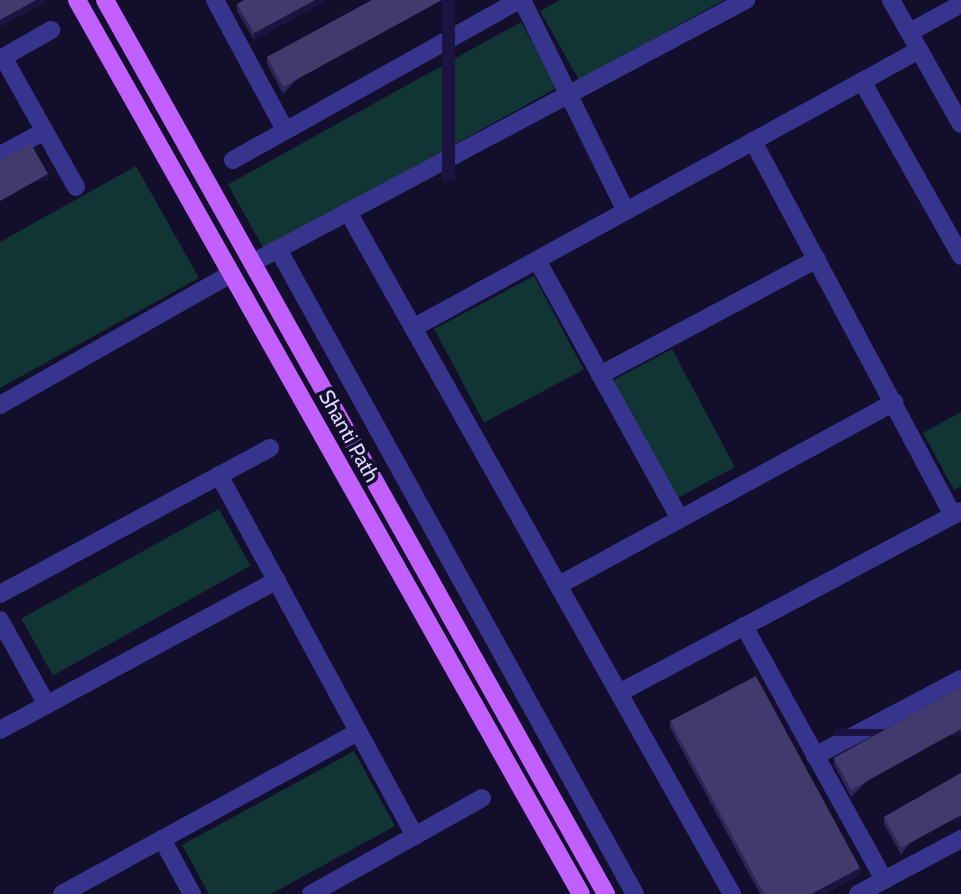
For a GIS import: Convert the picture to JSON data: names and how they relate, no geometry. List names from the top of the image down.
{
  "streets": {
    "main road": ["Shanti Path"]
  }
}
